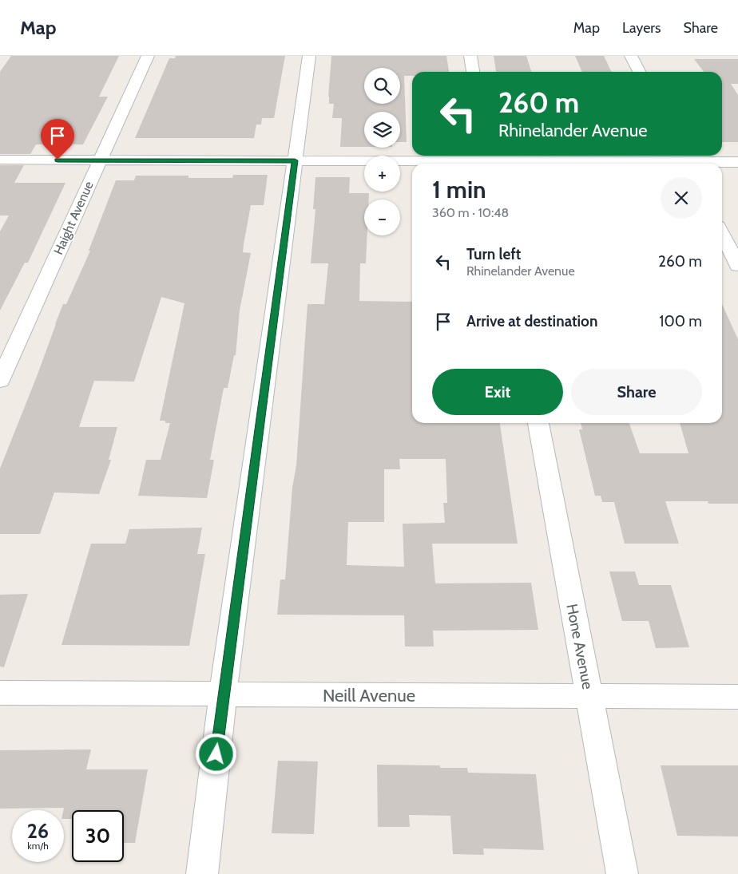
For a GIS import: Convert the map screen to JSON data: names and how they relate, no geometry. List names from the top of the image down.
{
  "streets": {
    "street": ["Haight Avenue", "Hone Avenue", "Neill Avenue"]
  },
  "crossings": [
    ["Hone Avenue", "Neill Avenue"]
  ],
  "page": {
    "header": "Map",
    "nav": ["Map", "Layers", "Share"],
    "map_buttons": ["+", "−"],
    "turn": ["260 m", "Rhinelander Avenue"],
    "heading": ["1 min", "360 m · 10:48"],
    "list": [
      {
        "name": "Turn left",
        "note": "Rhinelander Avenue",
        "value": "260 m"
      },
      {
        "name": "Arrive at destination",
        "value": "100 m"
      }
    ],
    "buttons": ["Exit", "Share"],
    "speed": "26 km/h",
    "limit": "30"
  }
}
